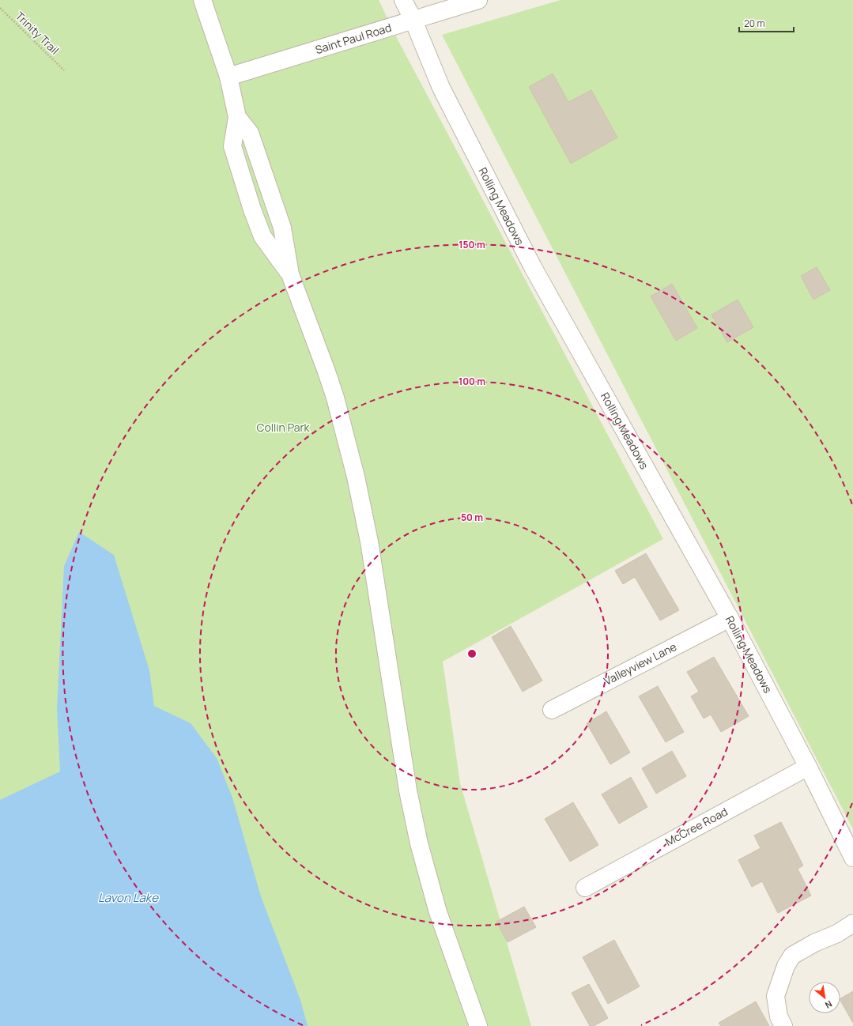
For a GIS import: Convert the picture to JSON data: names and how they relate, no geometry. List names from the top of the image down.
{
  "streets": {
    "street": [
      "Saint Paul Road",
      "Rolling Meadows",
      "Valleyview Lane",
      "McCree Road"
    ],
    "path": ["Trinity Trail"]
  },
  "crossings": [
    ["Saint Paul Road", "Rolling Meadows"],
    ["Rolling Meadows", "Valleyview Lane"],
    ["Rolling Meadows", "McCree Road"]
  ],
  "water": ["Lavon Lake"],
  "parks": ["Collin Park"],
  "scale_bar": "20 m",
  "north": "bottom right",
  "rings": ["150 m", "100 m", "50 m"]
}
